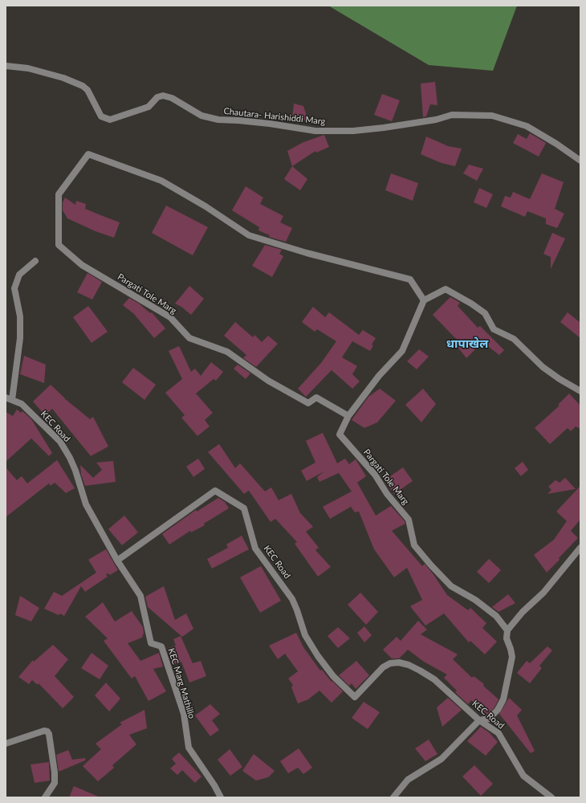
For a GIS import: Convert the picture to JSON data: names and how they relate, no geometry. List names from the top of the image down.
{
  "streets": {
    "street": [
      "Chautara- Harishiddi Marg",
      "Pargati Tole Marg",
      "KEC Road",
      "KEC Marg Mathillo"
    ]
  },
  "crossings": [
    ["KEC Road", "KEC Marg Mathillo"]
  ],
  "districts": ["धापाखेल"]
}
